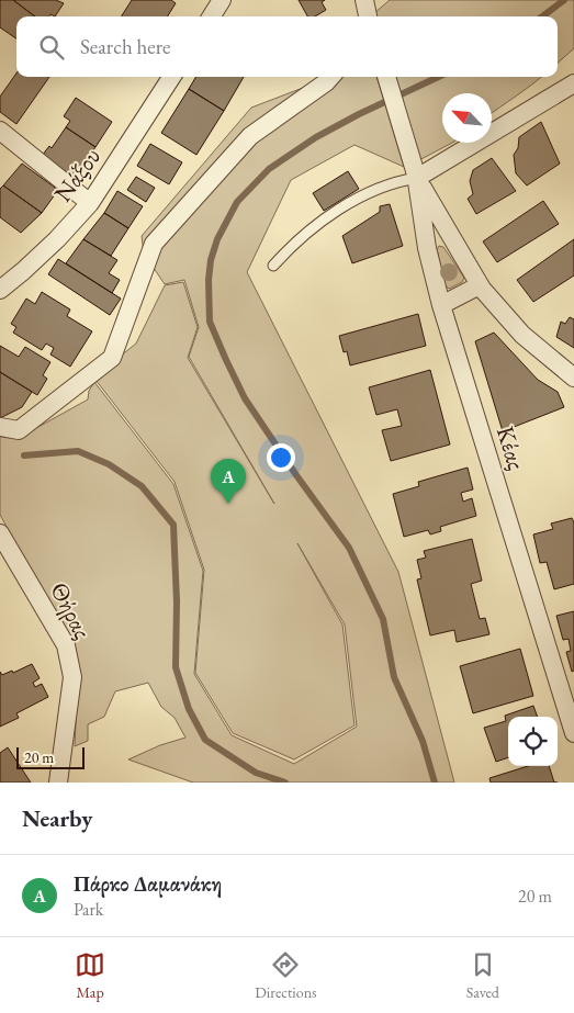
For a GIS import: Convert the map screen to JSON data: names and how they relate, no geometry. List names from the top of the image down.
{
  "streets": {
    "street": ["Νάξου", "Κέας", "Θήρας"]
  },
  "scale_bar": "20 m",
  "north": "top left",
  "page": {
    "search": "Search here",
    "pins": "A",
    "scale": "20 m",
    "heading": "Nearby",
    "list": [
      {
        "mark": "A",
        "name": "Πάρκο Δαμανάκη",
        "note": "Park",
        "value": "20 m"
      }
    ],
    "nav": ["Map", "Directions", "Saved"]
  }
}
